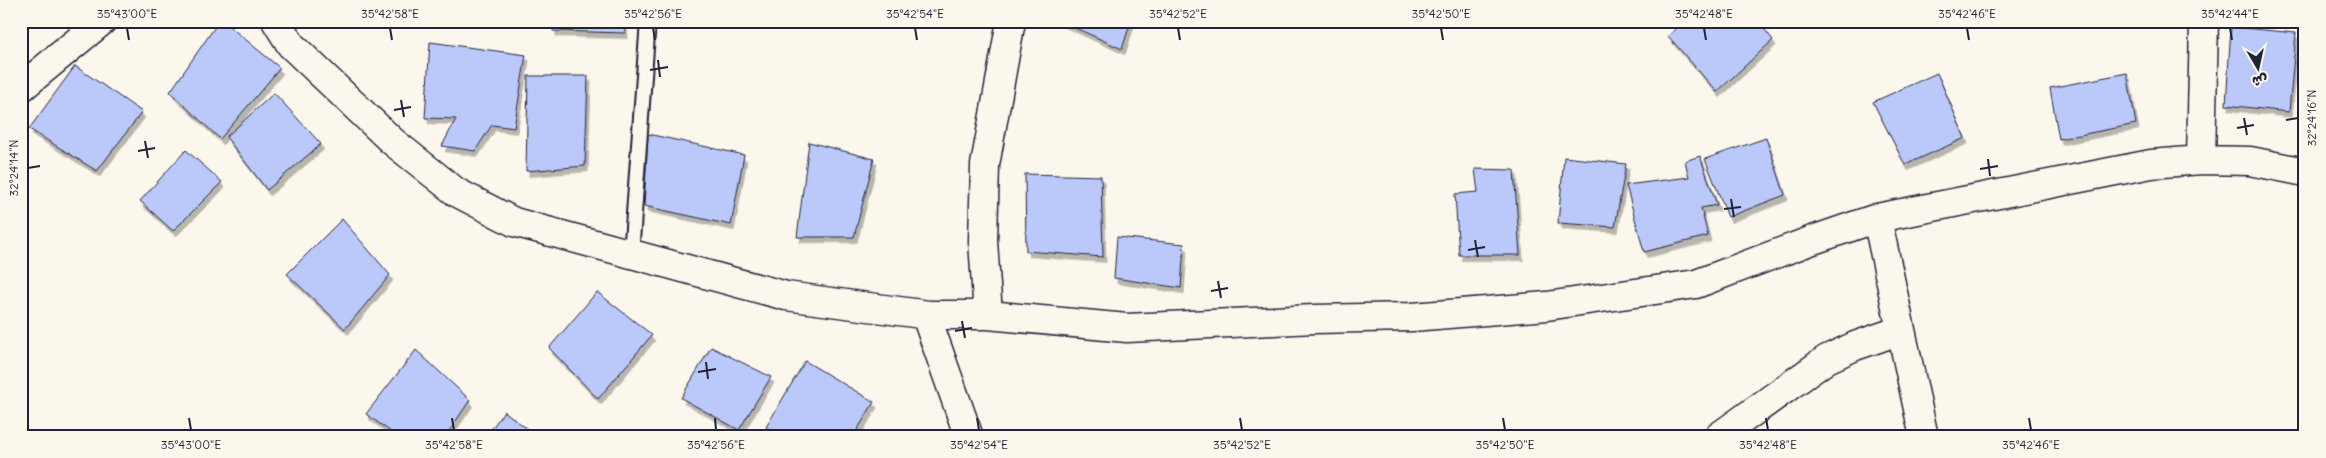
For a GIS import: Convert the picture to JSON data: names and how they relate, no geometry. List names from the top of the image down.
{
  "north": "bottom",
  "coordinates": [
    "35°43'00\"E",
    "35°42'58\"E",
    "35°42'56\"E",
    "35°42'54\"E",
    "35°42'52\"E",
    "35°42'50\"E",
    "35°42'48\"E",
    "35°42'46\"E",
    "35°42'44\"E",
    "32°24'16\"N",
    "32°24'14\"N"
  ]
}
